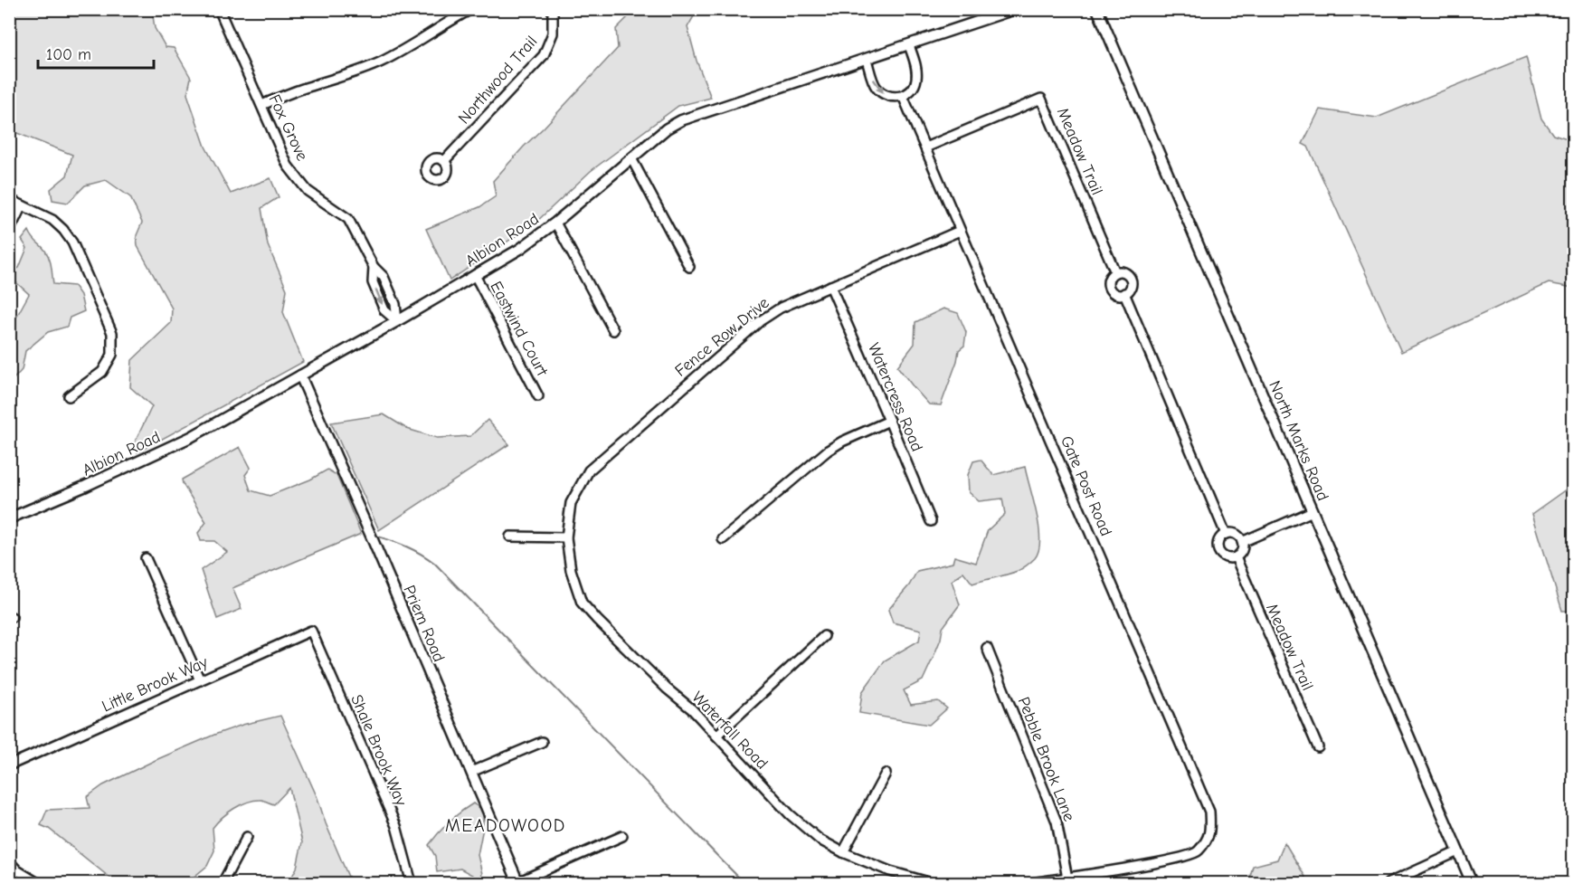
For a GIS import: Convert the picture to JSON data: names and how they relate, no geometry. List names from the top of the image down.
{
  "streets": {
    "street": [
      "Northwood Trail",
      "Fox Grove",
      "Meadow Trail",
      "Albion Road",
      "Eastwind Court",
      "Fence Row Drive",
      "Watercress Road",
      "North Marks Road",
      "Gate Post Road",
      "Priem Road",
      "Little Brook Way",
      "Waterfall Road",
      "Shale Brook Way",
      "Pebble Brook Lane"
    ]
  },
  "crossings": [
    ["Fox Grove", "Albion Road"],
    ["Meadow Trail", "Gate Post Road"],
    ["Albion Road", "Eastwind Court"],
    ["Albion Road", "Gate Post Road"],
    ["Albion Road", "Priem Road"],
    ["Fence Row Drive", "Watercress Road"],
    ["Fence Row Drive", "Gate Post Road"],
    ["Fence Row Drive", "Waterfall Road"],
    ["Gate Post Road", "Pebble Brook Lane"],
    ["Little Brook Way", "Shale Brook Way"]
  ],
  "districts": ["MEADOWOOD"],
  "scale_bar": "100 m"
}
